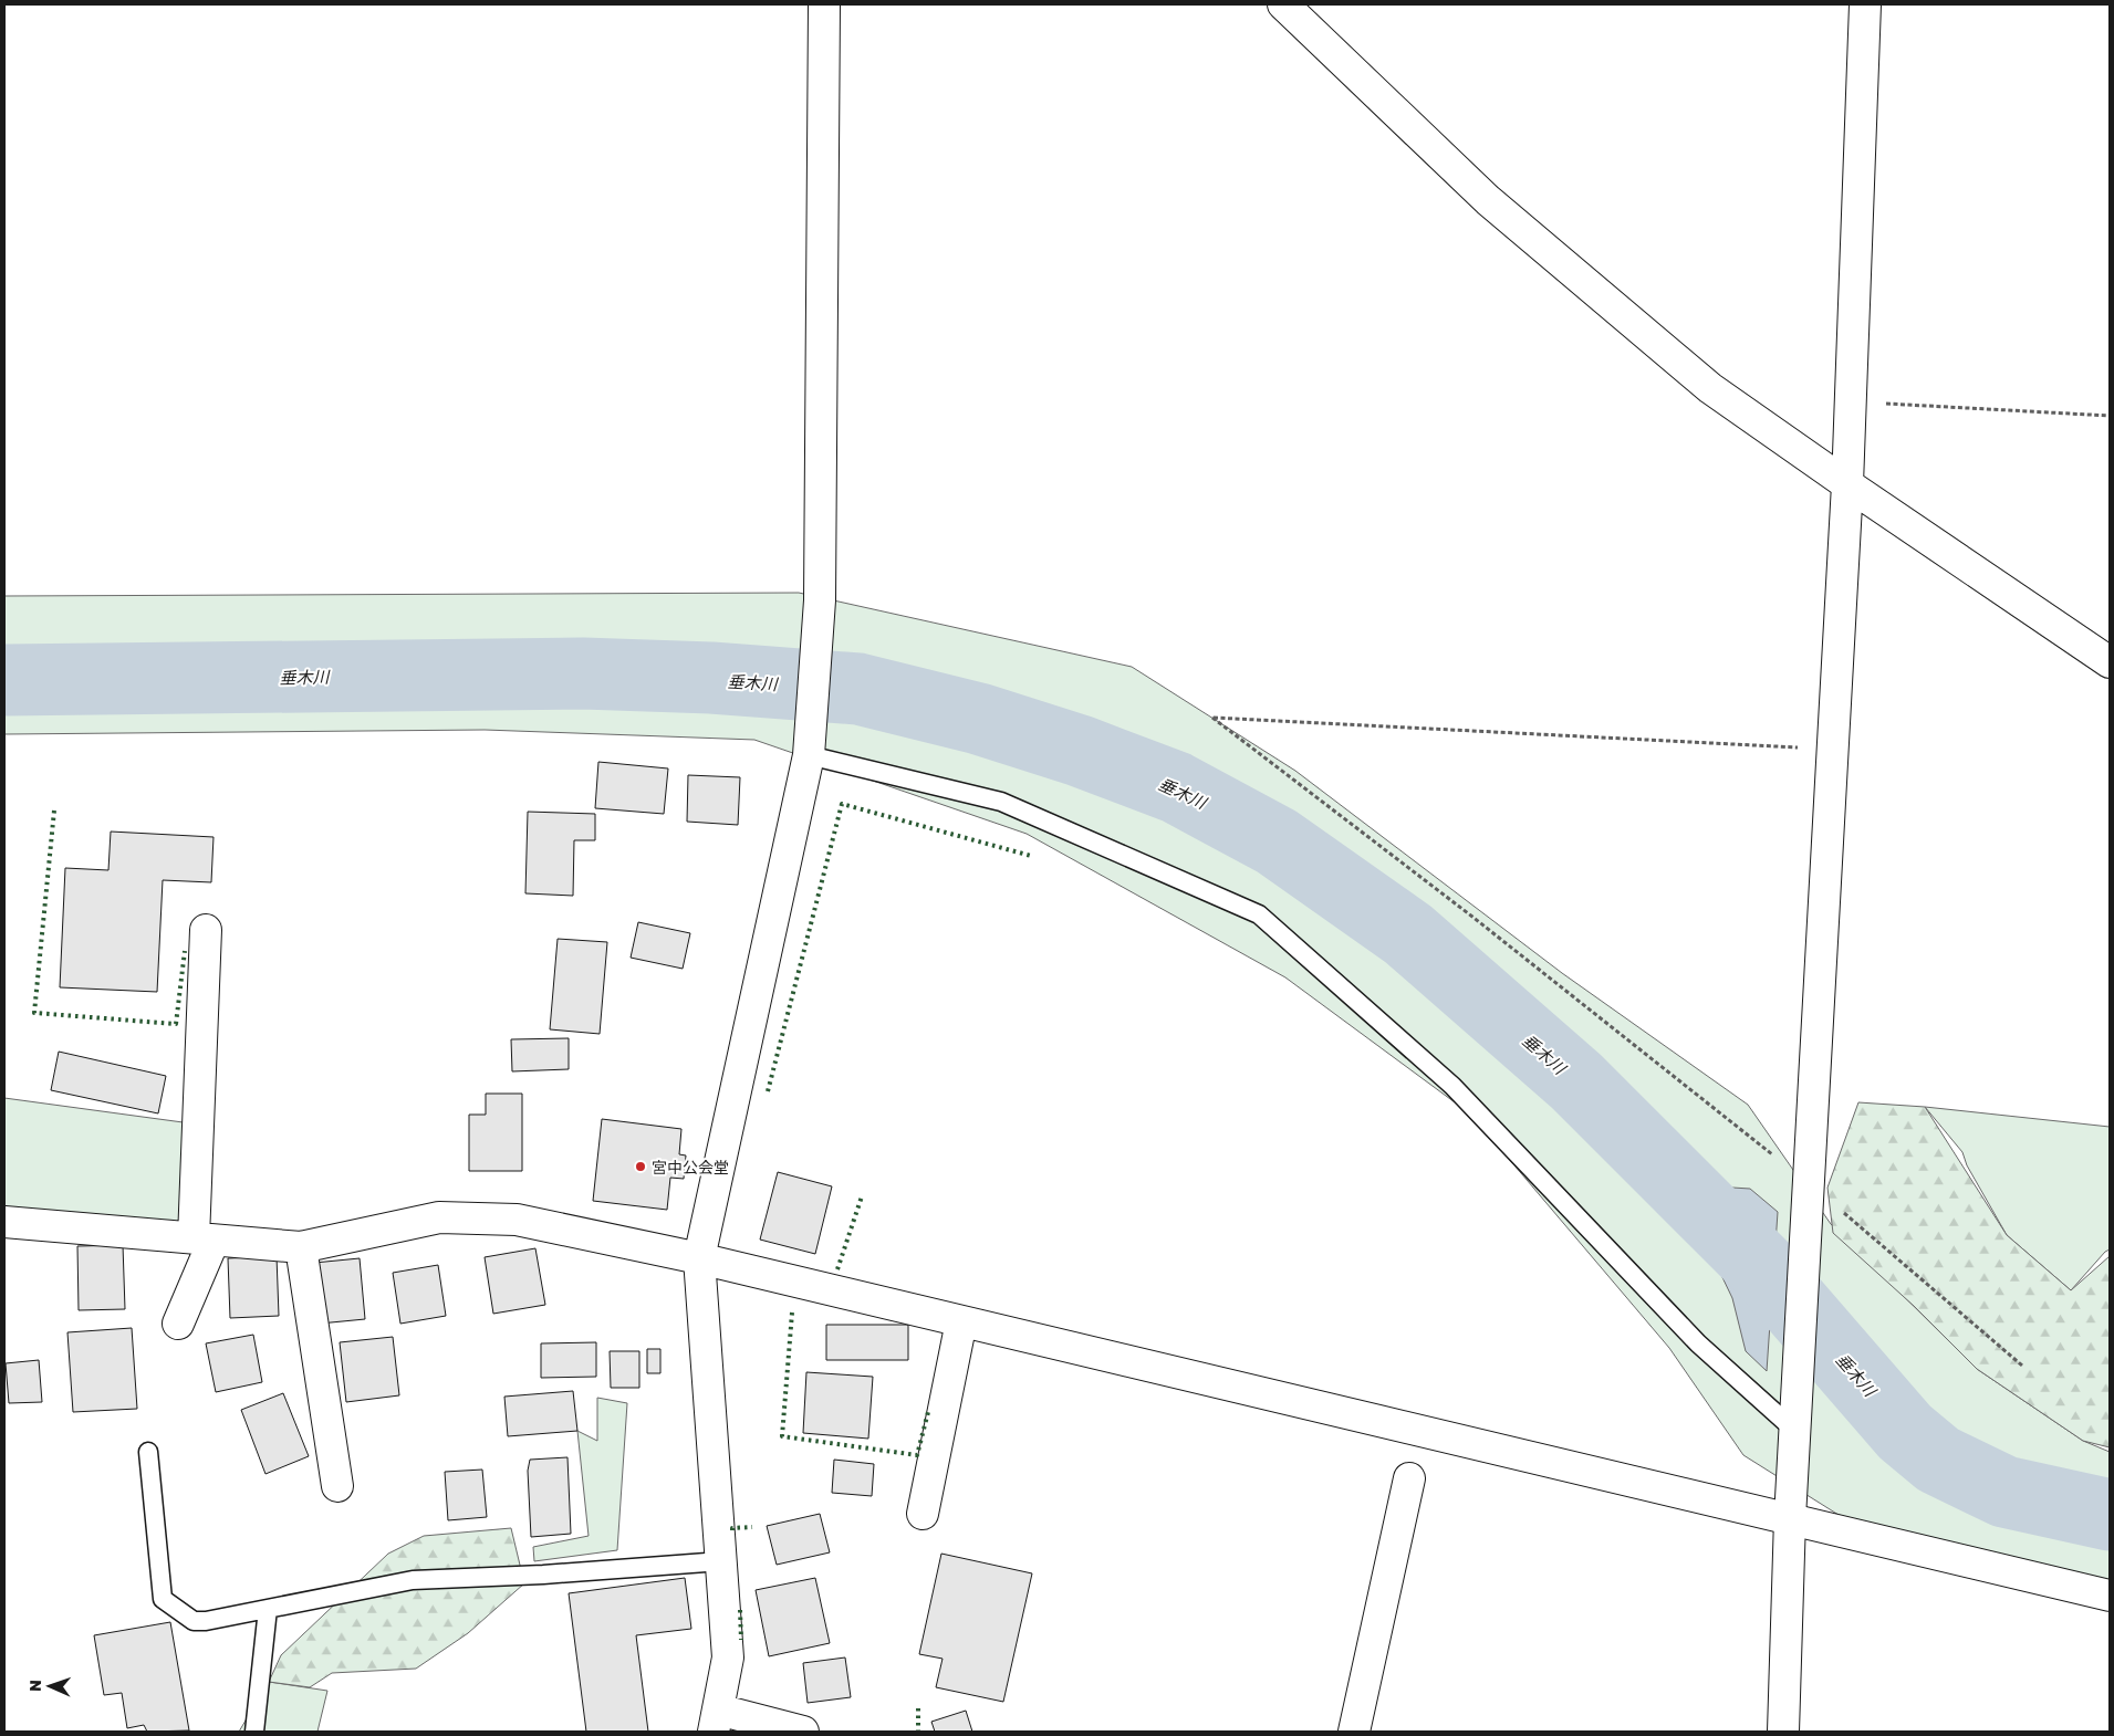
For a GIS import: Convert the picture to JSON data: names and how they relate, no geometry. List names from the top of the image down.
{
  "water": ["垂木川"],
  "places": ["宮中公会堂"],
  "north": "left"
}
